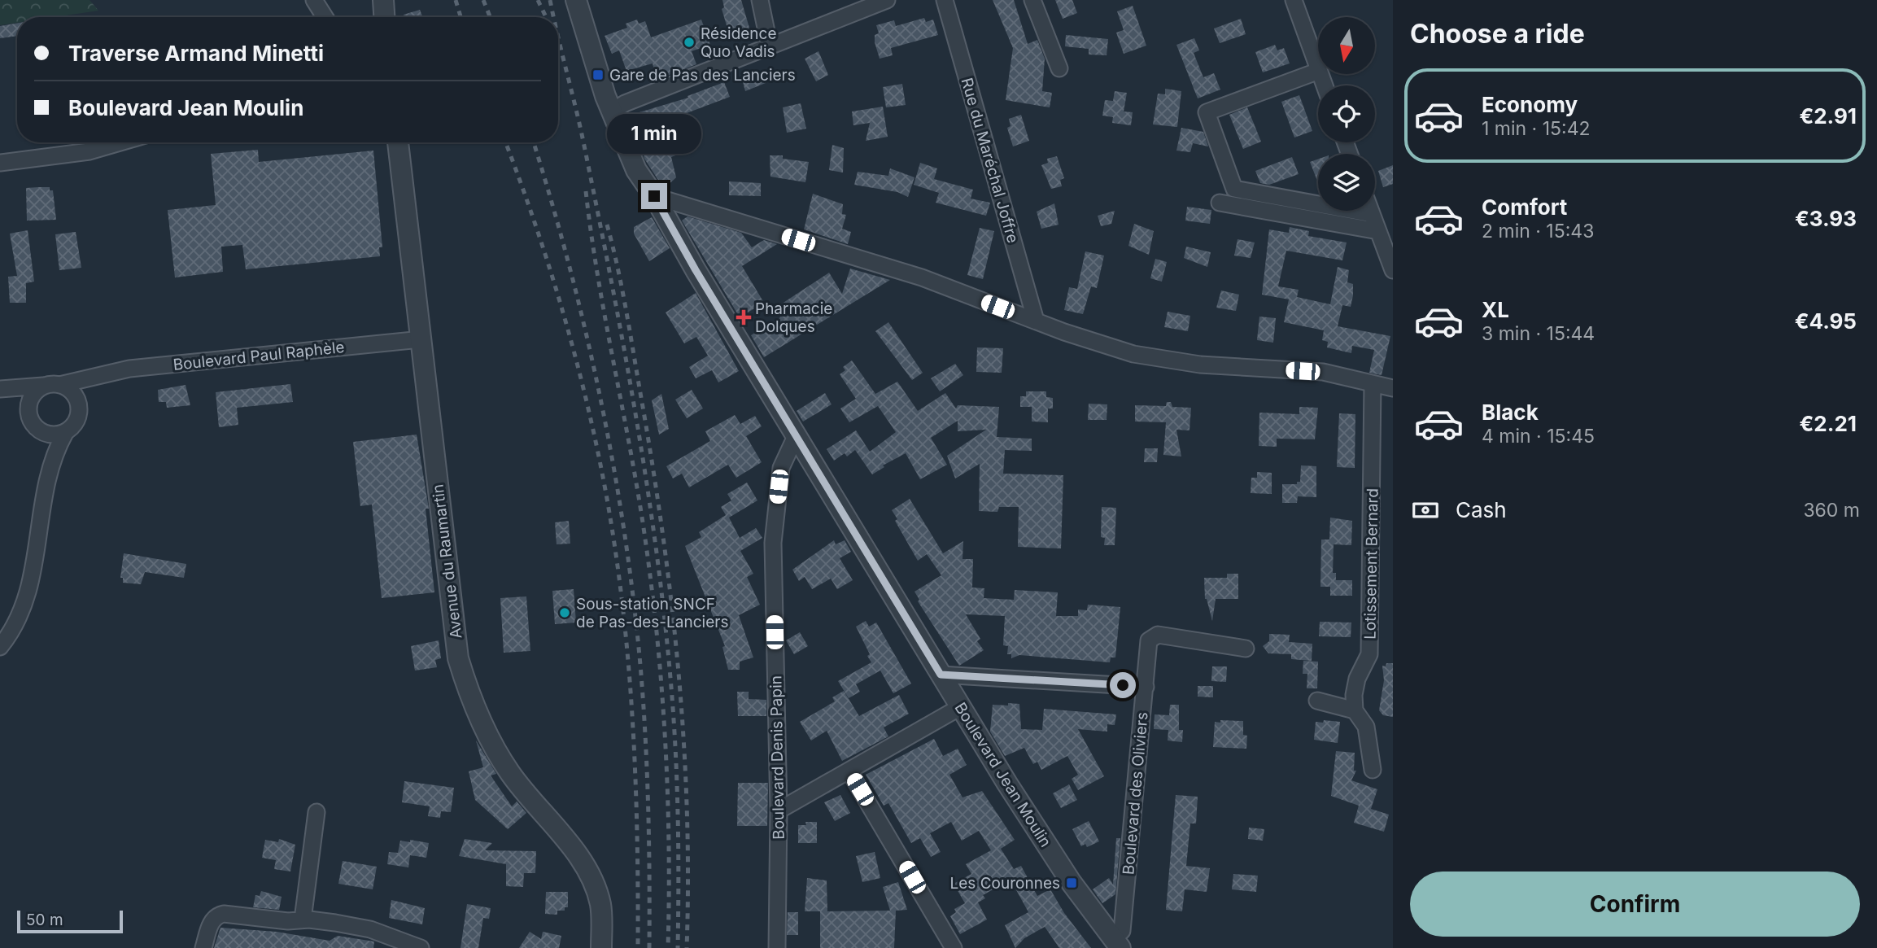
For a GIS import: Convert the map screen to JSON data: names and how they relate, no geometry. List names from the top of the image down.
{
  "streets": {
    "street": [
      "Rue du Maréchal Joffre",
      "Boulevard Paul Raphèle",
      "Avenue du Raumartin",
      "Lotissement Bernard",
      "Boulevard Denis Papin",
      "Boulevard Jean Moulin",
      "Boulevard des Oliviers"
    ]
  },
  "crossings": [
    ["Boulevard Paul Raphèle", "Avenue du Raumartin"],
    ["Boulevard Denis Papin", "Boulevard Jean Moulin"],
    ["Boulevard Jean Moulin", "Boulevard des Oliviers"]
  ],
  "places": {
    "other": ["Résidence Quo Vadis", "Sous-station SNCF de Pas-des-Lanciers"],
    "transit": ["Gare de Pas des Lanciers", "Les Couronnes"],
    "health": ["Pharmacie Dolques"]
  },
  "scale_bar": "50 m",
  "north": "bottom",
  "page": {
    "heading": "Choose a ride",
    "banner": ["Traverse Armand Minetti", "Boulevard Jean Moulin"],
    "list": [
      {
        "name": "Economy",
        "note": "1 min · 15:42",
        "value": "€2.91"
      },
      {
        "name": "Comfort",
        "note": "2 min · 15:43",
        "value": "€3.93"
      },
      {
        "name": "XL",
        "note": "3 min · 15:44",
        "value": "€4.95"
      },
      {
        "name": "Black",
        "note": "4 min · 15:45",
        "value": "€2.21"
      }
    ],
    "bubble": "1 min",
    "pay": ["Cash", "360 m"],
    "buttons": "Confirm",
    "scale": "50 m"
  }
}
